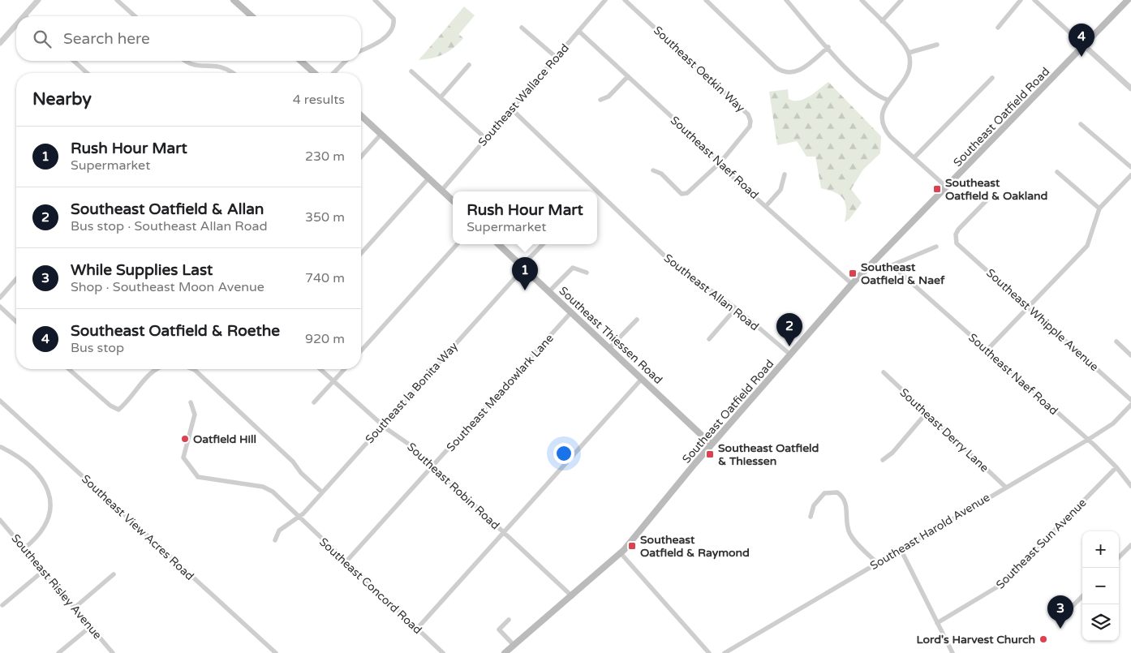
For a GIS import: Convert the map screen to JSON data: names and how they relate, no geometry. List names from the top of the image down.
{
  "streets": {
    "main road": ["Southeast Oatfield Road", "Southeast Thiessen Road"],
    "street": [
      "Southeast Oetkin Way",
      "Southeast Wallace Road",
      "Southeast Naef Road",
      "Southeast Allan Road",
      "Southeast Whipple Avenue",
      "Southeast la Bonita Way",
      "Southeast Meadowlark Lane",
      "Southeast Derry Lane",
      "Southeast Robin Road",
      "Southeast View Acres Road",
      "Southeast Harold Avenue",
      "Southeast Sun Avenue",
      "Southeast Concord Road",
      "Southeast Risley Avenue"
    ]
  },
  "crossings": [
    ["Southeast Oetkin Way", "Southeast Naef Road"],
    ["Southeast Wallace Road", "Southeast Naef Road"],
    ["Southeast Wallace Road", "Southeast Allan Road"],
    ["Southeast Oatfield Road", "Southeast Naef Road"],
    ["Southeast Oatfield Road", "Southeast Allan Road"],
    ["Southeast Oatfield Road", "Southeast Thiessen Road"],
    ["Southeast Oatfield Road", "Southeast Robin Road"],
    ["Southeast Naef Road", "Southeast Harold Avenue"],
    ["Southeast Naef Road", "Southeast Sun Avenue"],
    ["Southeast Thiessen Road", "Southeast la Bonita Way"],
    ["Southeast Thiessen Road", "Southeast Meadowlark Lane"],
    ["Southeast la Bonita Way", "Southeast Robin Road"],
    ["Southeast la Bonita Way", "Southeast Concord Road"],
    ["Southeast Meadowlark Lane", "Southeast Robin Road"],
    ["Southeast Meadowlark Lane", "Southeast Concord Road"],
    ["Southeast Derry Lane", "Southeast Harold Avenue"]
  ],
  "places": {
    "transit": [
      "Southeast Oatfield & Oakland",
      "Southeast Oatfield & Naef",
      "Southeast Oatfield & Thiessen",
      "Southeast Oatfield & Raymond"
    ],
    "other": ["Oatfield Hill", "Lord's Harvest Church"]
  },
  "page": {
    "search": "Search here",
    "pins": [
      "4",
      "1",
      "2",
      "3"
    ],
    "heading": ["Nearby", "4 results"],
    "list": [
      {
        "mark": "1",
        "name": "Rush Hour Mart",
        "note": "Supermarket",
        "value": "230 m"
      },
      {
        "mark": "2",
        "name": "Southeast Oatfield & Allan",
        "note": "Bus stop · Southeast Allan Road",
        "value": "350 m"
      },
      {
        "mark": "3",
        "name": "While Supplies Last",
        "note": "Shop · Southeast Moon Avenue",
        "value": "740 m"
      },
      {
        "mark": "4",
        "name": "Southeast Oatfield & Roethe",
        "note": "Bus stop",
        "value": "920 m"
      }
    ],
    "popup": ["Rush Hour Mart", "Supermarket"],
    "map_buttons": ["+", "−"]
  }
}
